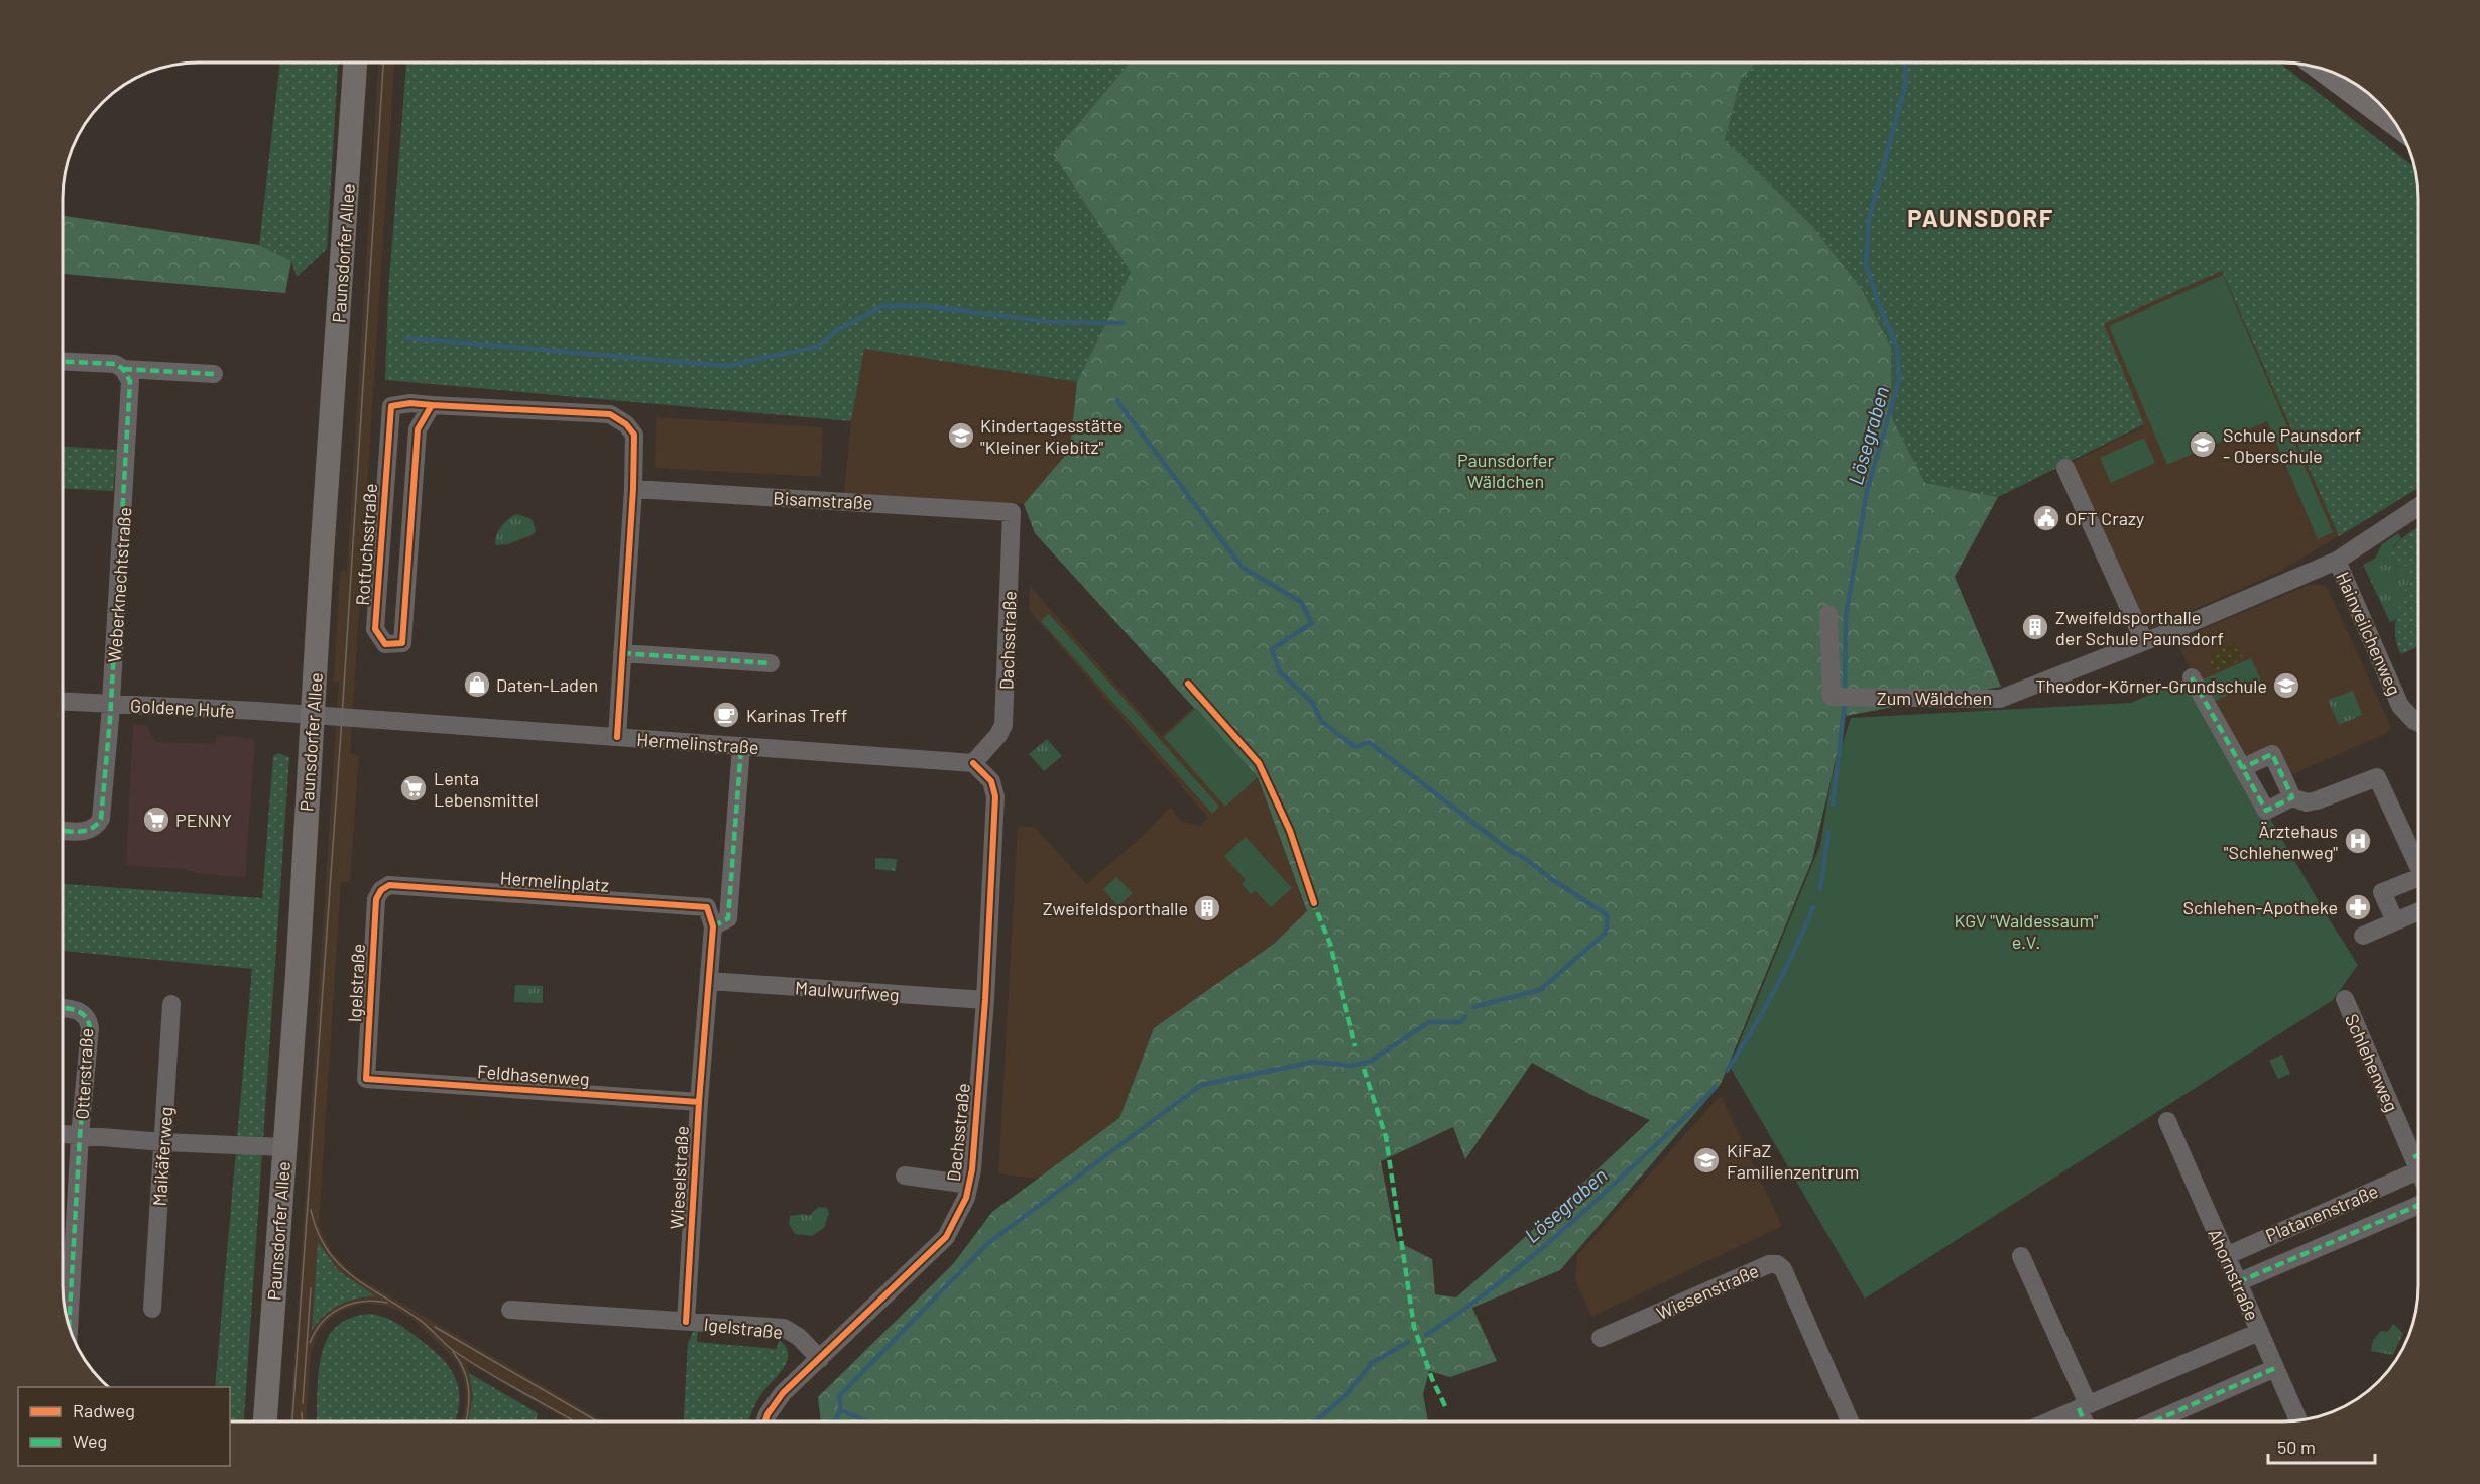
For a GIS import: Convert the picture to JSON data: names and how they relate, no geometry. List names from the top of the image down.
{
  "streets": {
    "main road": ["Paunsdorfer Allee"],
    "street": [
      "Bisamstraße",
      "Rotfuchsstraße",
      "Weberknechtstraße",
      "Hainveilchenweg",
      "Dachsstraße",
      "Zum Wäldchen",
      "Goldene Hufe",
      "Hermelinstraße",
      "Hermelinplatz",
      "Igelstraße",
      "Maulwurfweg",
      "Schlehenweg",
      "Otterstraße",
      "Feldhasenweg",
      "Maikäferweg",
      "Wieselstraße",
      "Platanenstraße",
      "Ahornstraße",
      "Wiesenstraße"
    ]
  },
  "crossings": [
    ["Paunsdorfer Allee", "Goldene Hufe"],
    ["Paunsdorfer Allee", "Hermelinstraße"],
    ["Bisamstraße", "Rotfuchsstraße"],
    ["Bisamstraße", "Dachsstraße"],
    ["Rotfuchsstraße", "Hermelinstraße"],
    ["Weberknechtstraße", "Goldene Hufe"],
    ["Hainveilchenweg", "Zum Wäldchen"],
    ["Dachsstraße", "Hermelinstraße"],
    ["Dachsstraße", "Igelstraße"],
    ["Dachsstraße", "Maulwurfweg"],
    ["Goldene Hufe", "Hermelinstraße"],
    ["Hermelinplatz", "Igelstraße"],
    ["Hermelinplatz", "Wieselstraße"],
    ["Igelstraße", "Feldhasenweg"],
    ["Igelstraße", "Wieselstraße"],
    ["Maulwurfweg", "Wieselstraße"],
    ["Feldhasenweg", "Wieselstraße"],
    ["Platanenstraße", "Ahornstraße"]
  ],
  "districts": ["PAUNSDORF"],
  "water": ["Lösegraben"],
  "parks": ["Paunsdorfer Wäldchen", "KGV \"Waldessaum\" e.V."],
  "places": {
    "school or university": [
      "Kindertagesstätte \"Kleiner Kiebitz\"",
      "Schule Paunsdorf - Oberschule",
      "Theodor-Körner-Grundschule",
      "KiFaZ Familienzentrum"
    ],
    "public building": ["OFT Crazy"],
    "building": ["Zweifeldsporthalle der Schule Paunsdorf", "Zweifeldsporthalle"],
    "shop": ["Daten-Laden"],
    "cafe": ["Karinas Treff"],
    "supermarket": ["Lenta Lebensmittel", "PENNY"],
    "hospital": ["Ärztehaus \"Schlehenweg\""],
    "pharmacy": ["Schlehen-Apotheke"]
  },
  "legend": ["Radweg", "Weg"],
  "scale_bar": "50 m"
}
